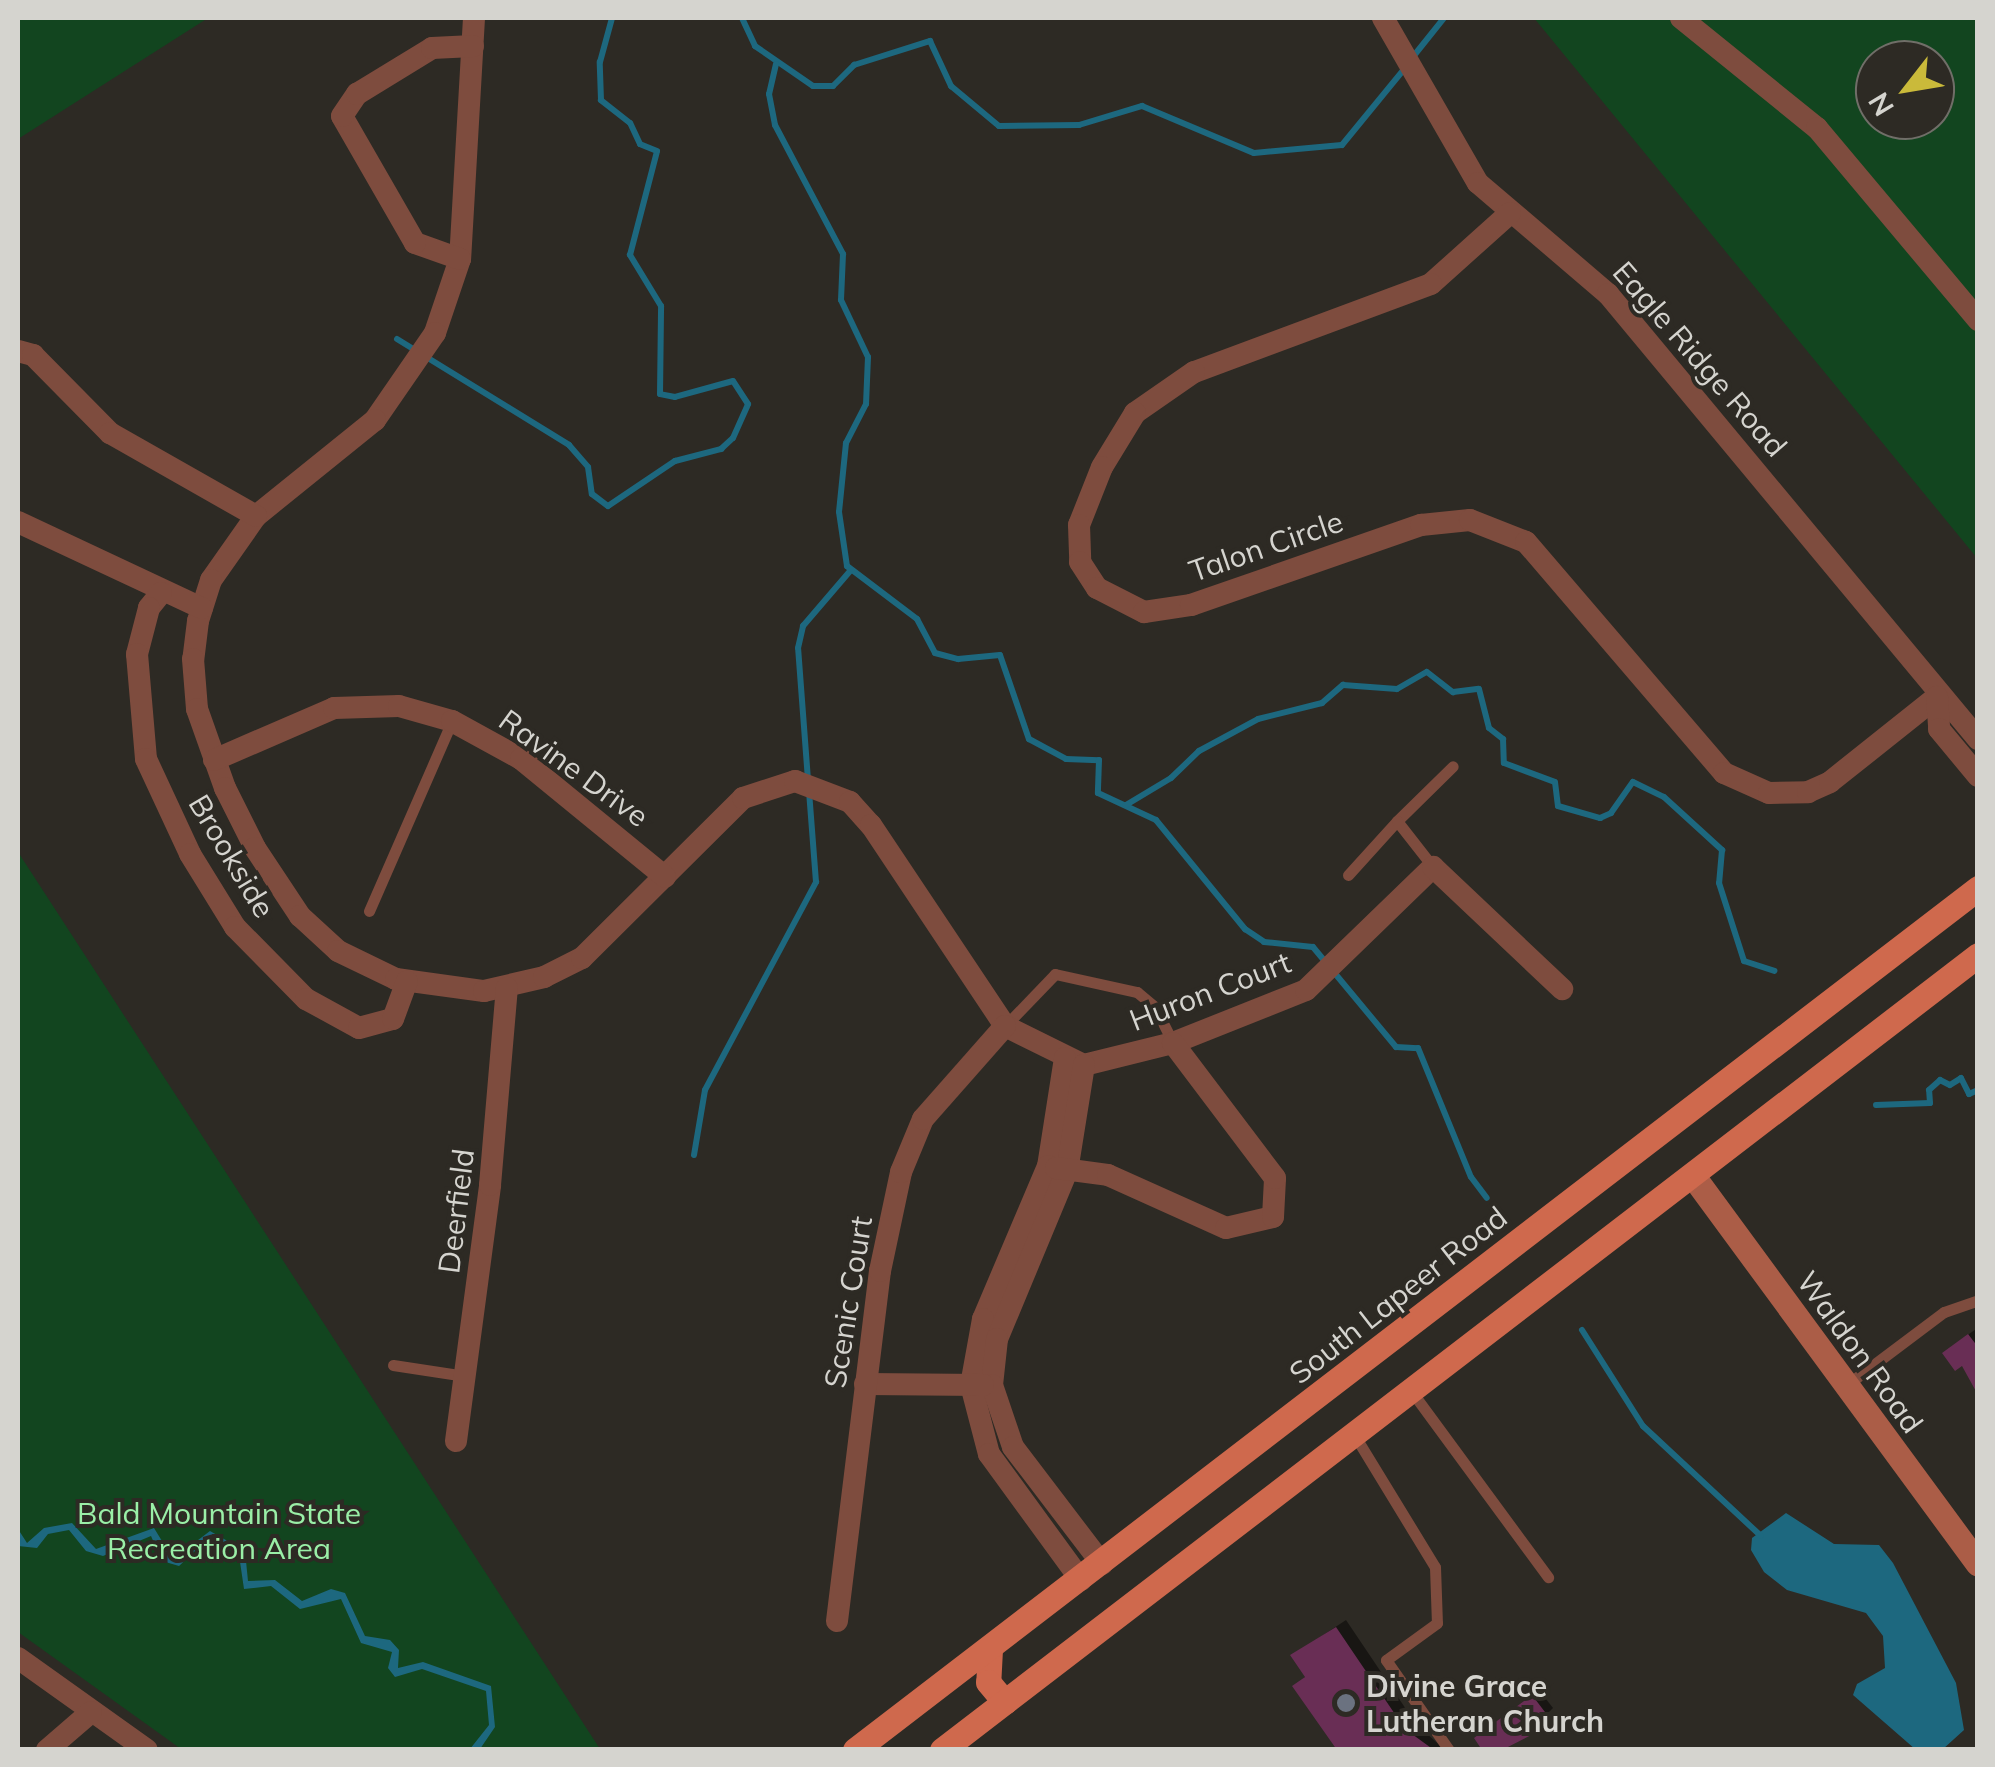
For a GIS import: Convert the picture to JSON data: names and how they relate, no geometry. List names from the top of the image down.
{
  "streets": {
    "main road": ["South Lapeer Road"],
    "street": [
      "Eagle Ridge Road",
      "Talon Circle",
      "Ravine Drive",
      "Brookside",
      "Huron Court",
      "Deerfield",
      "Scenic Court",
      "Waldon Road"
    ]
  },
  "crossings": [
    ["Eagle Ridge Road", "Talon Circle"]
  ],
  "parks": ["Bald Mountain State Recreation Area"],
  "places": ["Divine Grace Lutheran Church"],
  "north": "bottom left"
}
